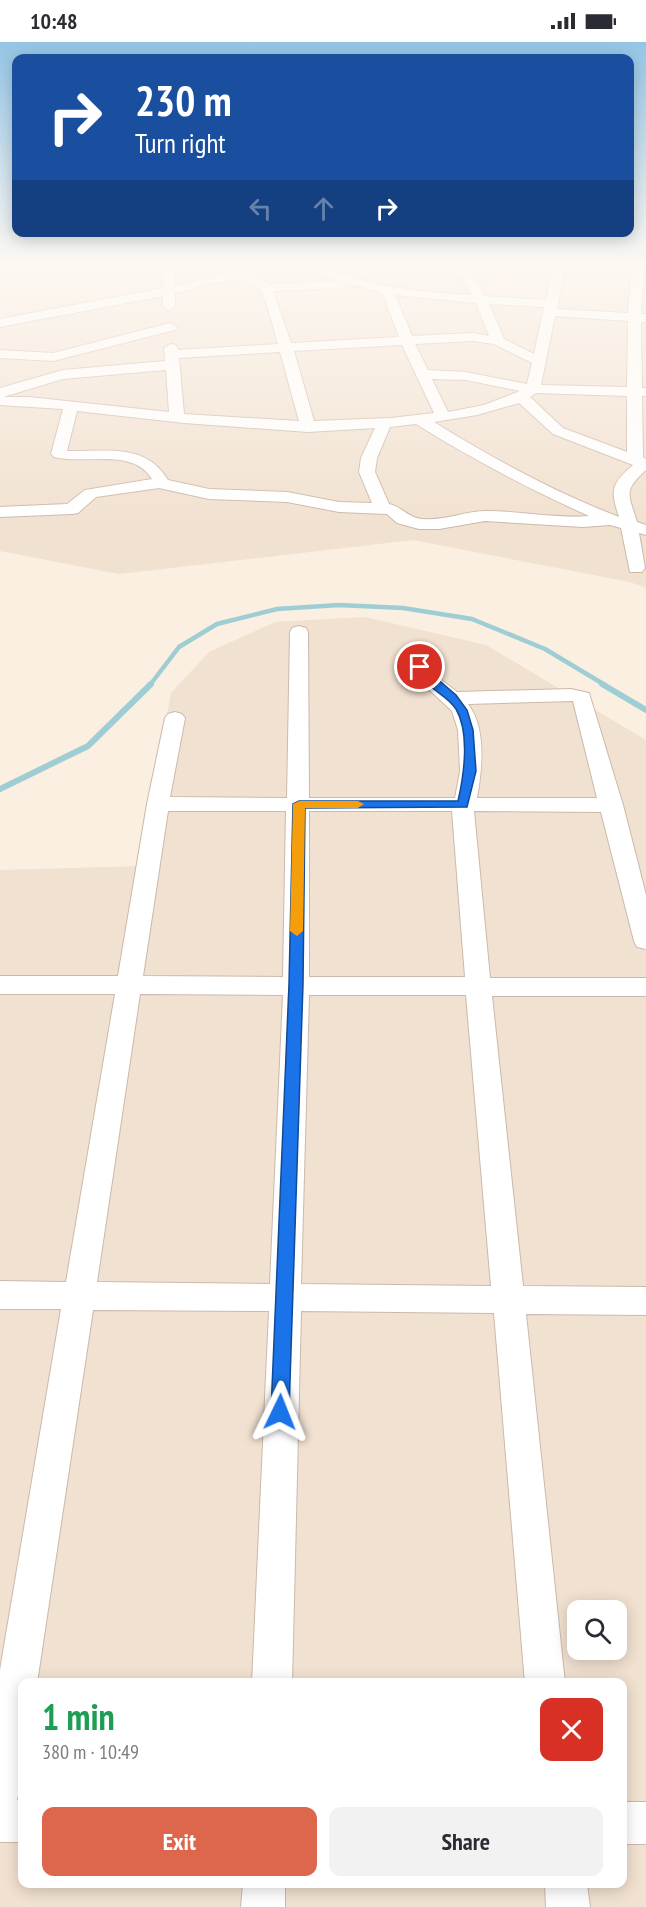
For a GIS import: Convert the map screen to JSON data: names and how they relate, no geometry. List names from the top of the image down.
{
  "page": {
    "status": "10:48",
    "turn": ["230 m", "Turn right"],
    "heading": ["1 min", "380 m · 10:49"],
    "buttons": ["Exit", "Share"]
  }
}
